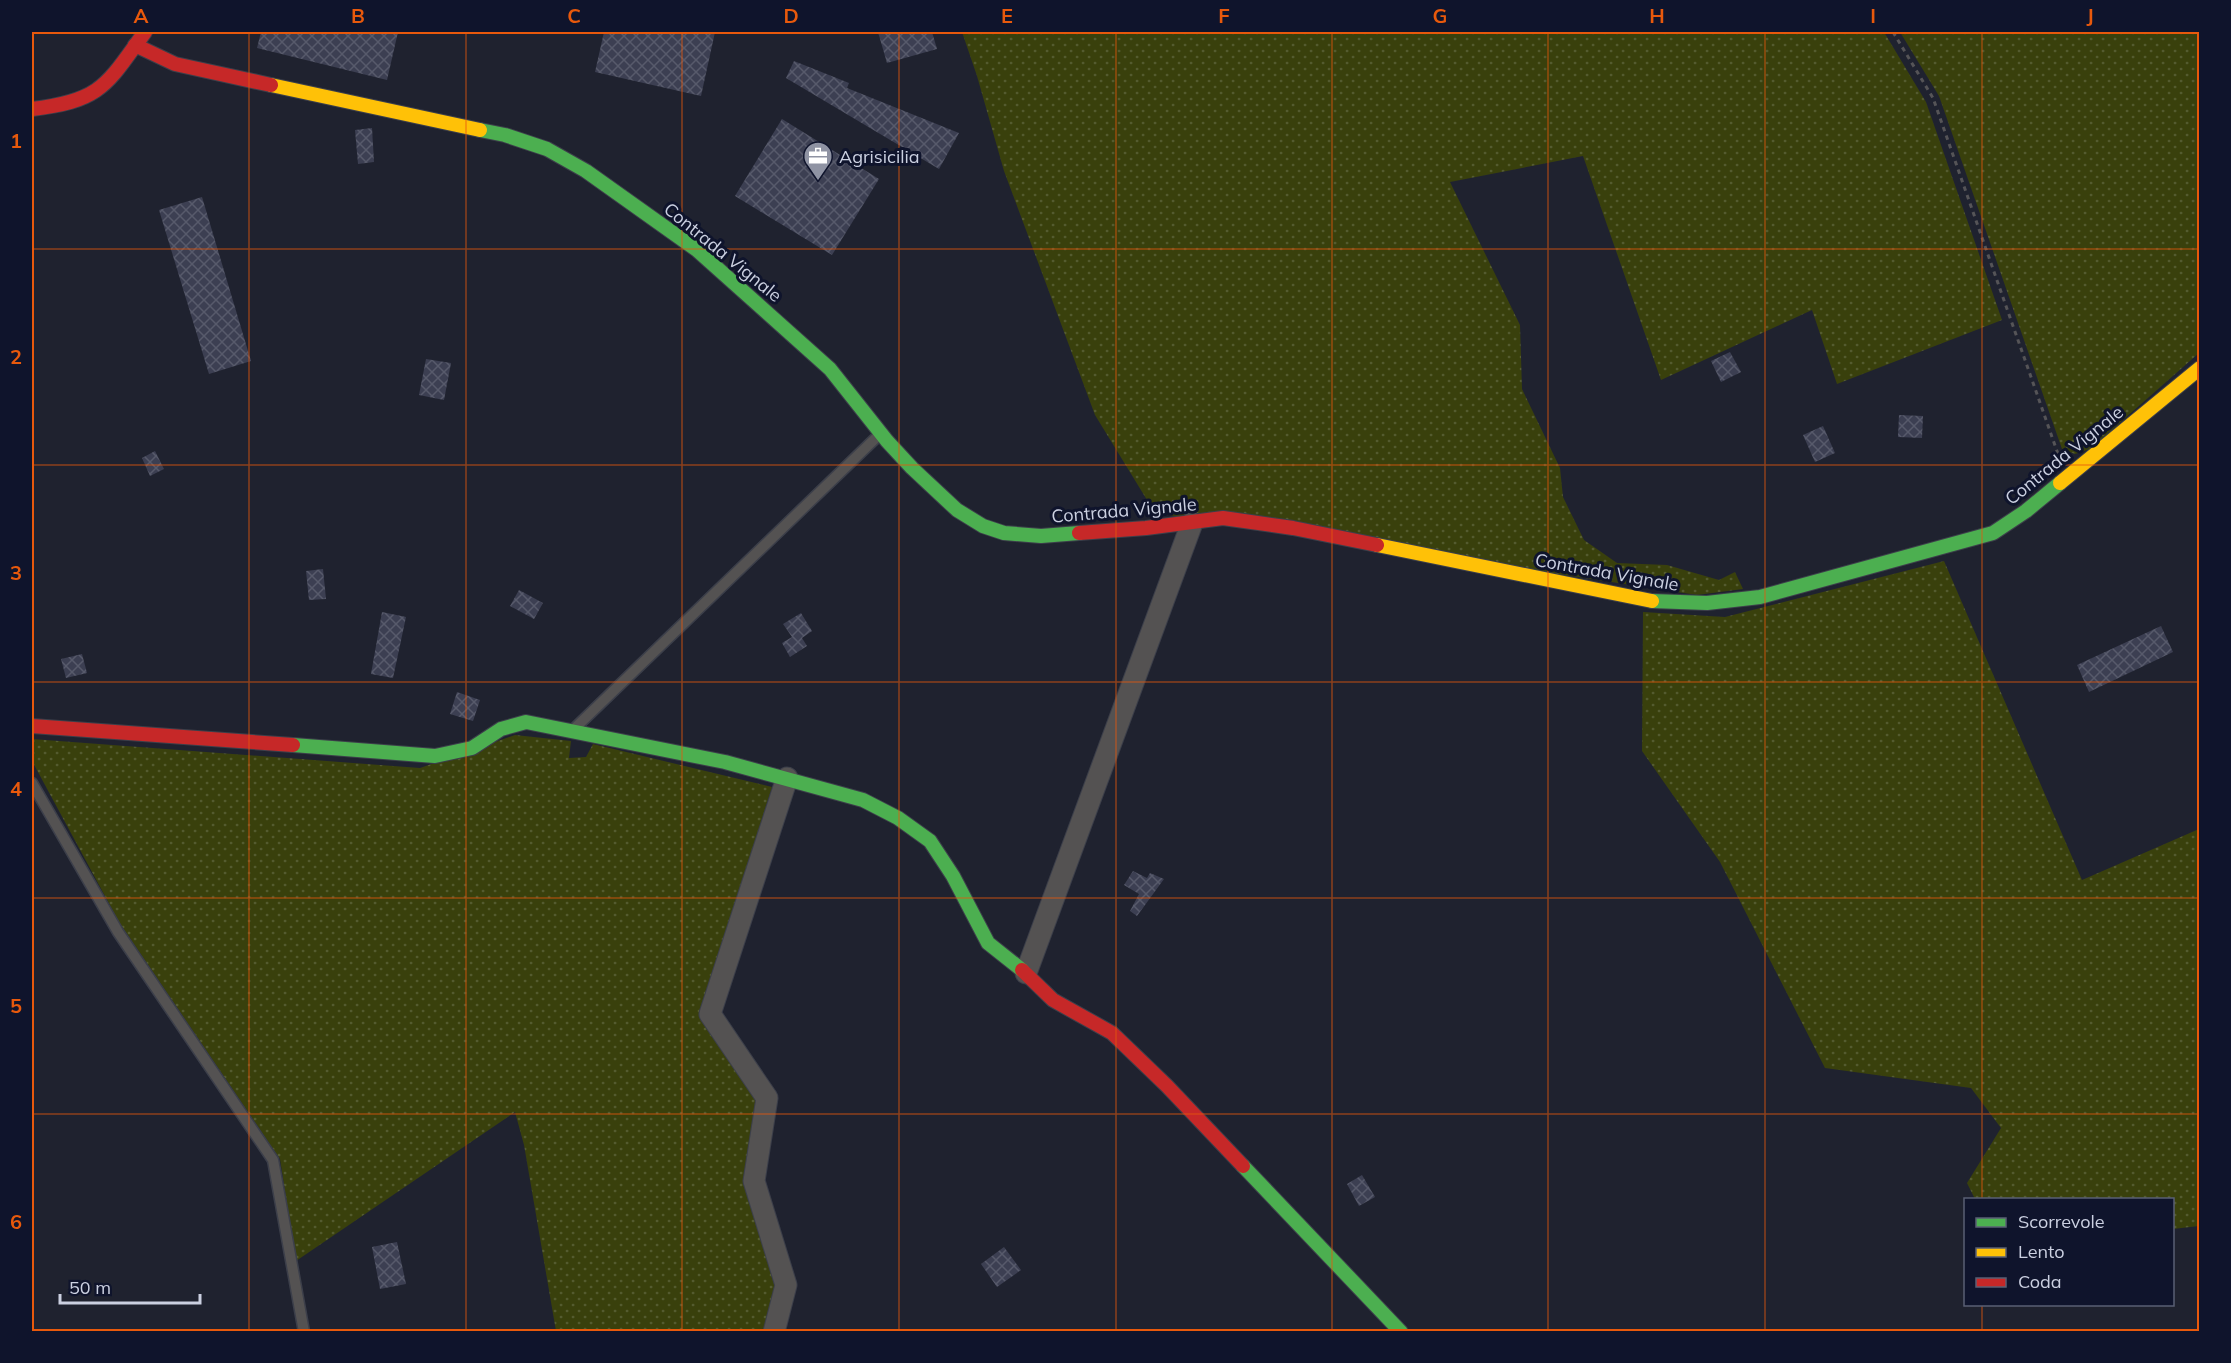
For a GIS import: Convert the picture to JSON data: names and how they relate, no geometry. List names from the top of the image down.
{
  "streets": {
    "street": ["Contrada Vignale"]
  },
  "places": {
    "office": ["Agrisicilia"]
  },
  "legend": ["Scorrevole", "Lento", "Coda"],
  "scale_bar": "50 m",
  "grid": {
    "columns": [
      "A",
      "B",
      "C",
      "D",
      "E",
      "F",
      "G",
      "H",
      "I",
      "J"
    ],
    "rows": [
      "1",
      "2",
      "3",
      "4",
      "5",
      "6"
    ]
  }
}
